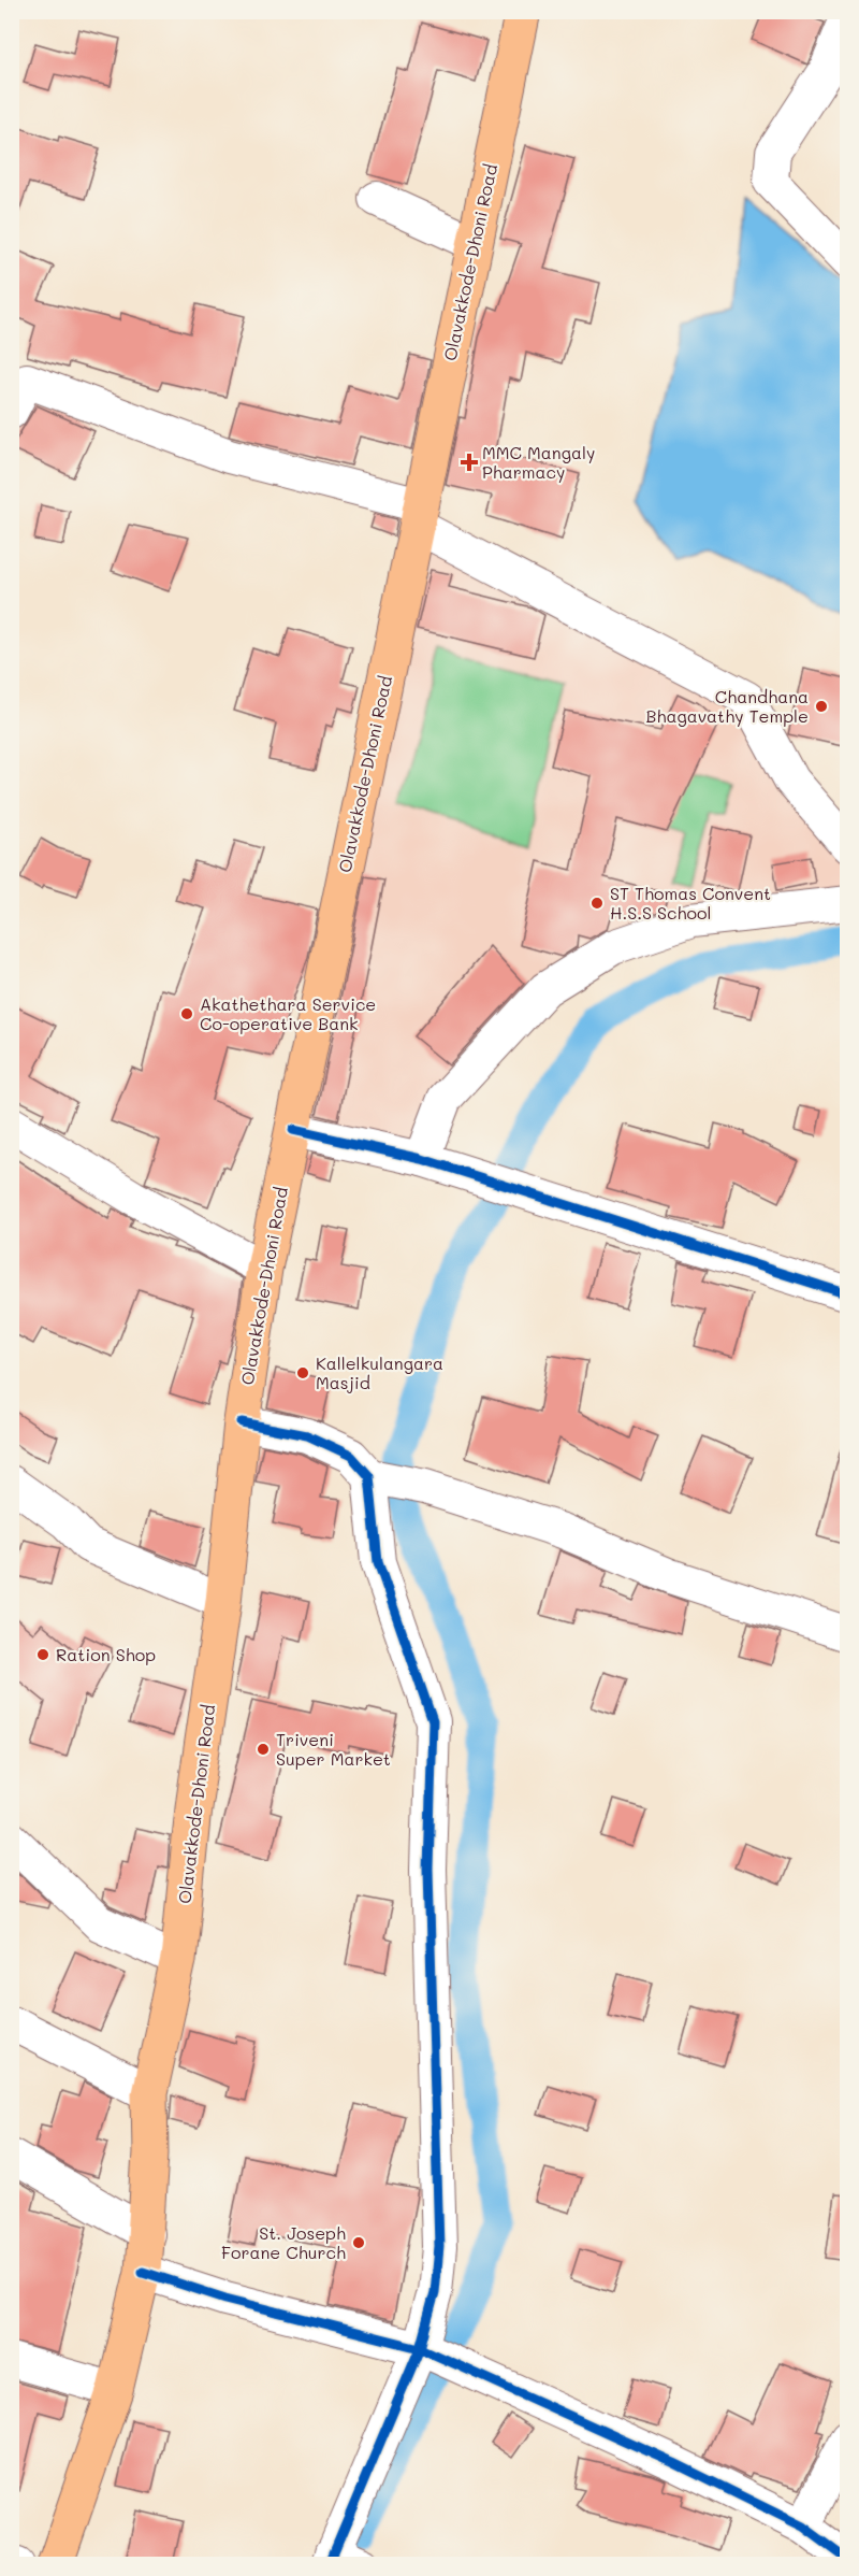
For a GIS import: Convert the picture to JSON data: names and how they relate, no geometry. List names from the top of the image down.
{
  "streets": {
    "main road": ["Olavakkode-Dhoni Road"]
  },
  "places": {
    "health": ["MMC Mangaly Pharmacy"],
    "other": [
      "Chandhana Bhagavathy Temple",
      "ST Thomas Convent H.S.S School",
      "Akathethara Service Co-operative Bank",
      "Kallelkulangara Masjid",
      "Ration Shop",
      "Triveni Super Market",
      "St. Joseph Forane Church"
    ]
  }
}
